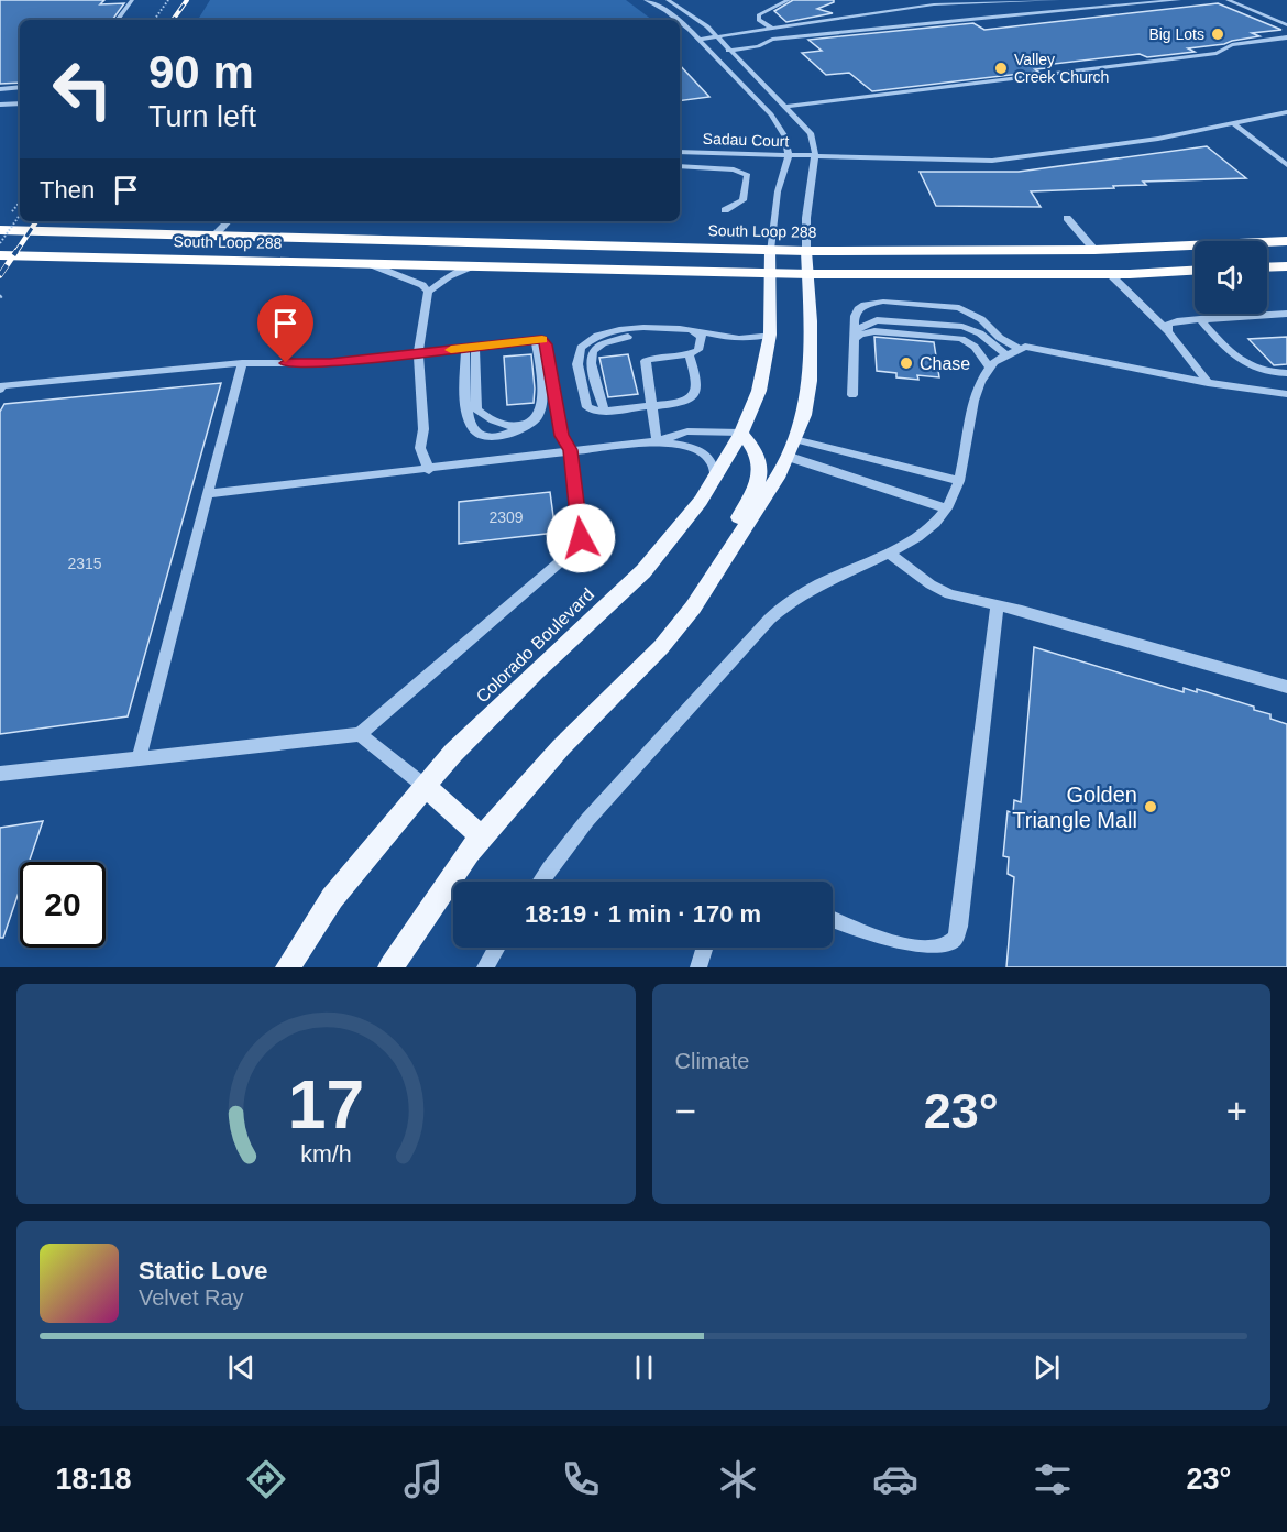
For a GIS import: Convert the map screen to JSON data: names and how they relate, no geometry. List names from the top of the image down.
{
  "streets": {
    "highway": ["South Loop 288"],
    "main road": ["Colorado Boulevard"],
    "street": ["Sadau Court"]
  },
  "crossings": [
    ["Sadau Court", "Colorado Boulevard"],
    ["South Loop 288", "Colorado Boulevard"]
  ],
  "places": [
    "Big Lots",
    "Valley Creek Church",
    "Chase",
    "Golden Triangle Mall"
  ],
  "house_numbers": ["2309", "2315"],
  "page": {
    "turn": ["90 m", "Turn left"],
    "then": "Then",
    "limit": "20",
    "trip": "18:19 · 1 min · 170 m",
    "tile": "Climate",
    "heat": ["−", "23°", "+"],
    "song": ["Static Love", "Velvet Ray"],
    "tabs": ["18:18", "23°"],
    "gauge": ["17", "km/h"]
  }
}
